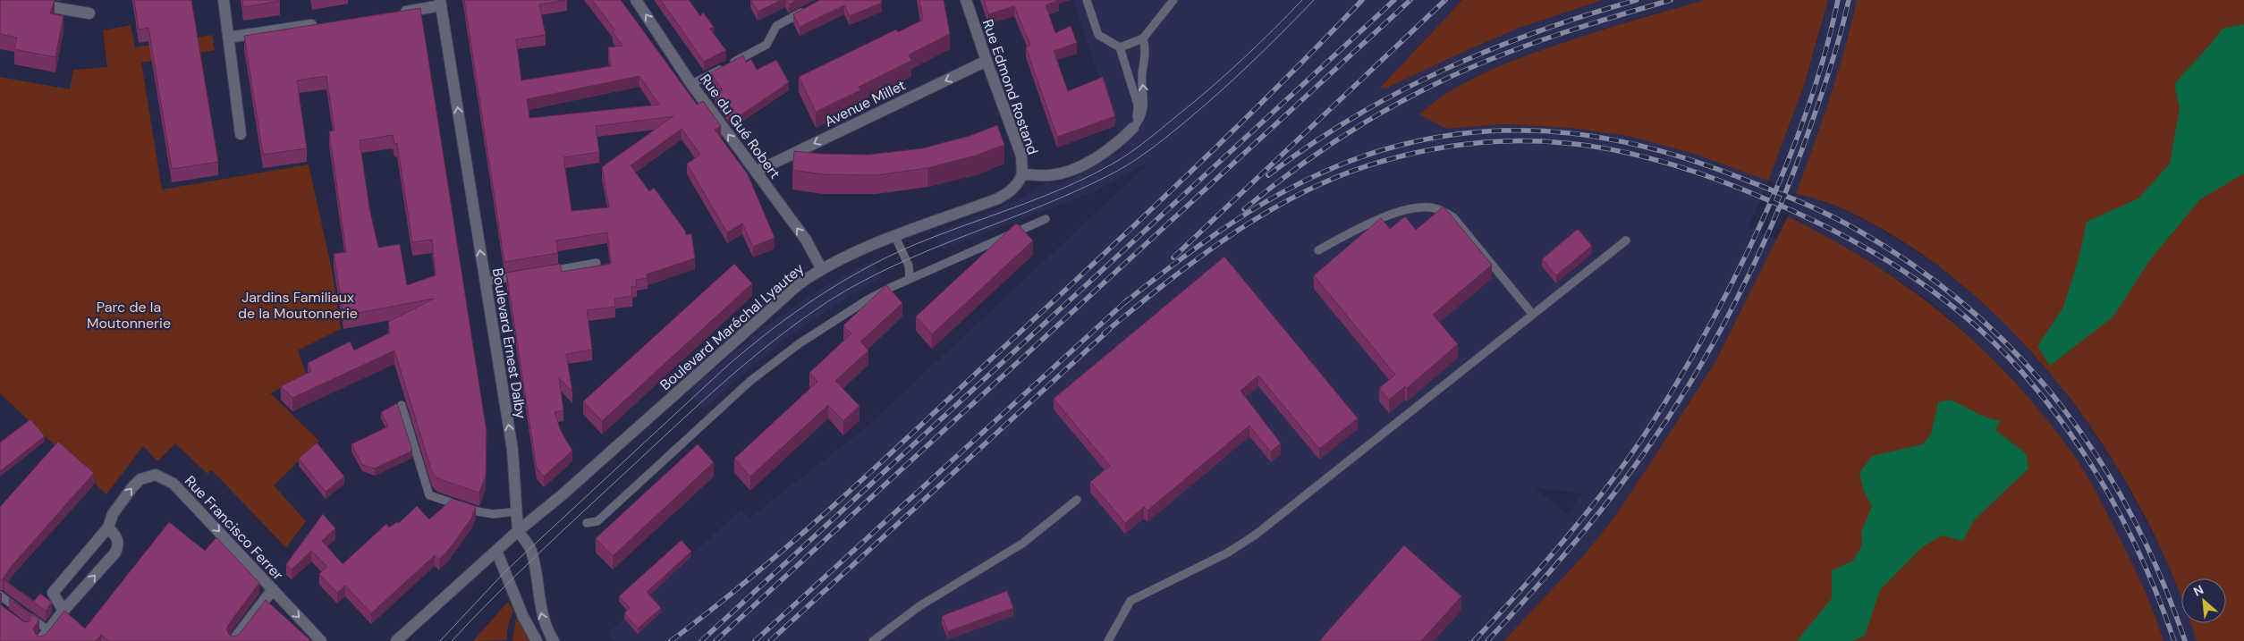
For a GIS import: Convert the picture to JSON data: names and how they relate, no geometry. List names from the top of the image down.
{
  "streets": {
    "street": [
      "Rue Edmond Rostand",
      "Avenue Millet",
      "Rue du Gué Robert",
      "Boulevard Maréchal Lyautey",
      "Boulevard Ernest Dalby",
      "Rue Francisco Ferrer"
    ]
  },
  "crossings": [
    ["Rue Edmond Rostand", "Avenue Millet"],
    ["Rue Edmond Rostand", "Boulevard Maréchal Lyautey"],
    ["Avenue Millet", "Rue du Gué Robert"],
    ["Rue du Gué Robert", "Boulevard Maréchal Lyautey"],
    ["Boulevard Maréchal Lyautey", "Boulevard Ernest Dalby"]
  ],
  "one_way": ["Avenue Millet", "Rue du Gué Robert", "Boulevard Ernest Dalby"],
  "parks": ["Jardins Familiaux de la Moutonnerie", "Parc de la Moutonnerie"],
  "north": "top left"
}
